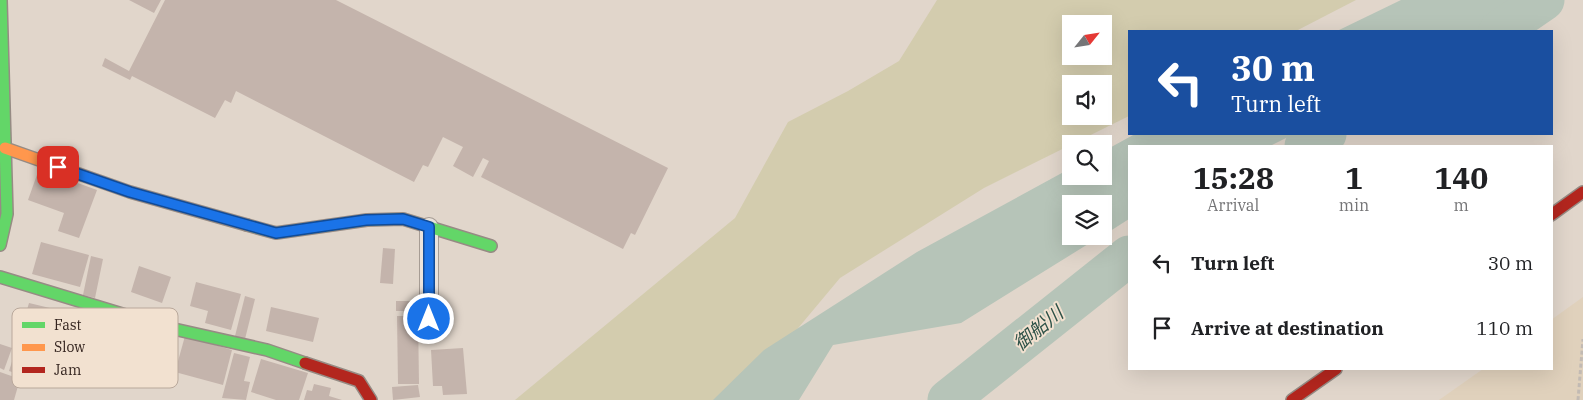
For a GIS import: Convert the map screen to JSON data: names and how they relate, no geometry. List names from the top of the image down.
{
  "water": ["御船川"],
  "legend": ["Fast", "Slow", "Jam"],
  "north": "top right",
  "page": {
    "turn": ["30 m", "Turn left"],
    "eta": [
      "15:28",
      "Arrival",
      "1",
      "min",
      "140",
      "m"
    ],
    "list": [
      {
        "name": "Turn left",
        "value": "30 m"
      },
      {
        "name": "Arrive at destination",
        "value": "110 m"
      }
    ]
  }
}
